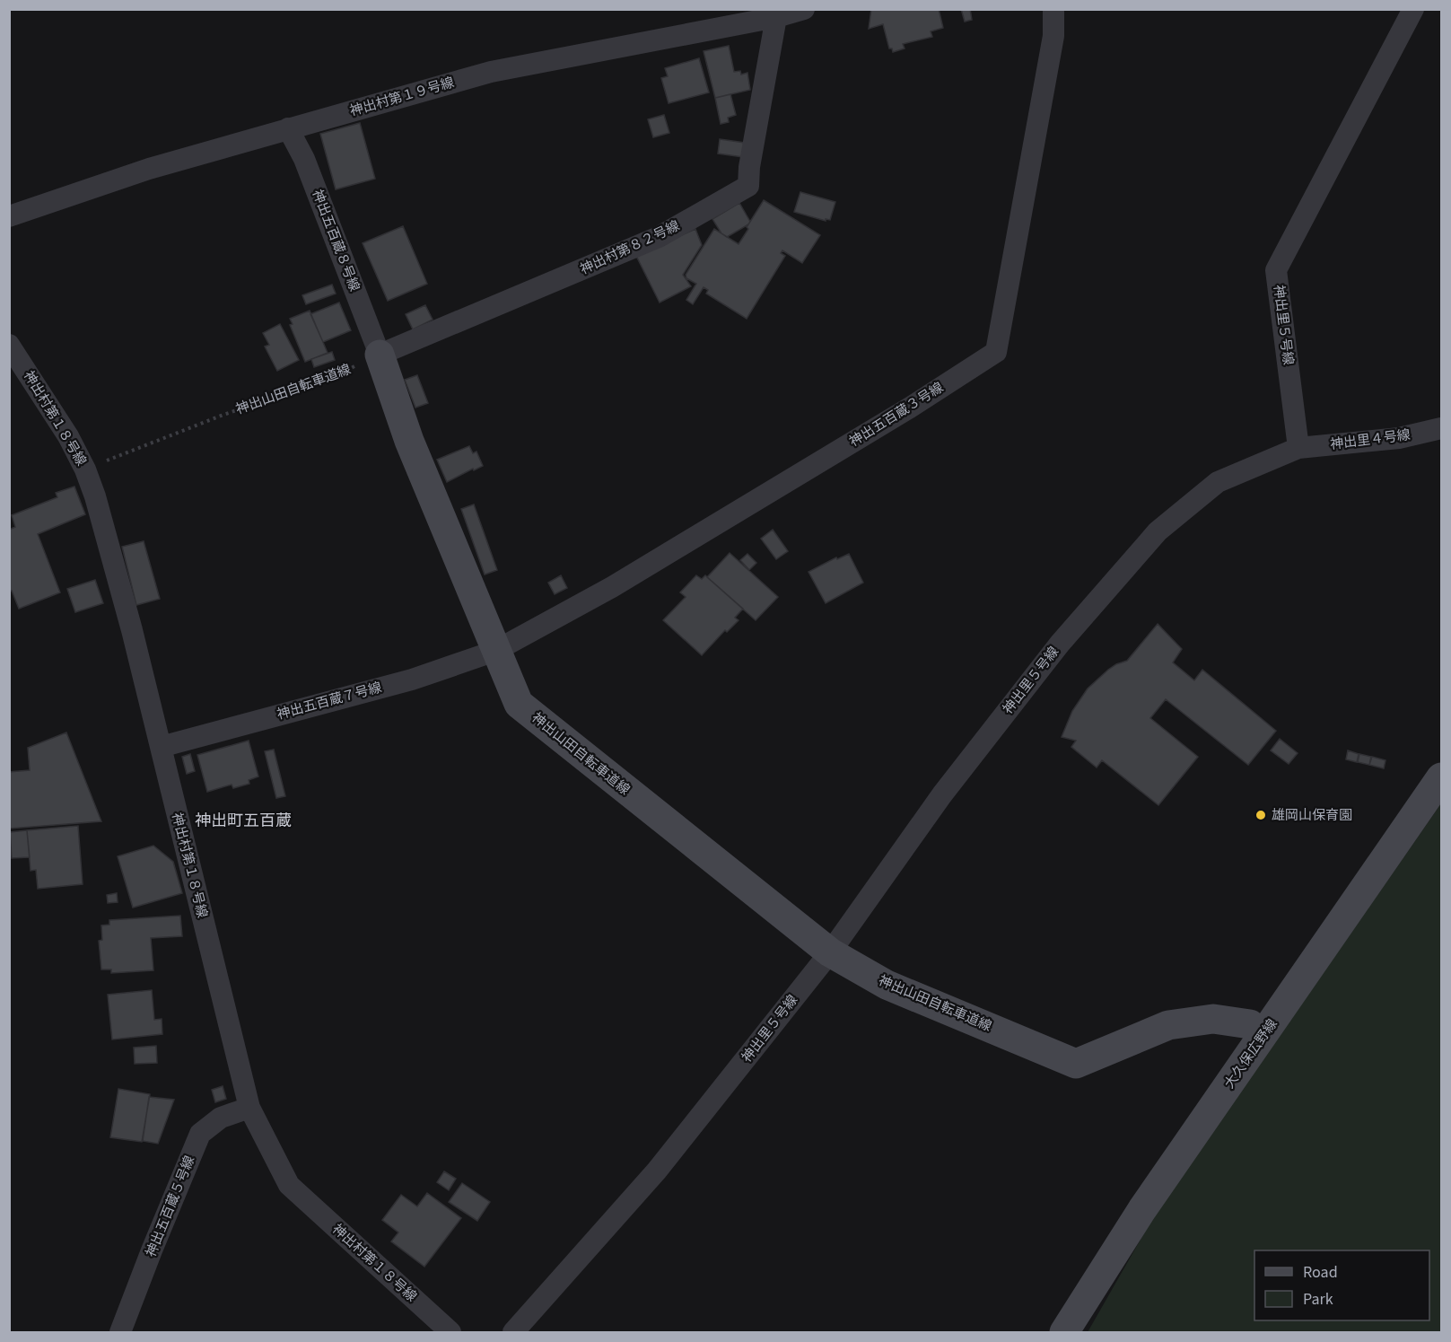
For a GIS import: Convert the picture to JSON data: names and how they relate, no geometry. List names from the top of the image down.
{
  "streets": {
    "main road": ["神出山田自転車道線", "大久保広野線"],
    "street": [
      "神出村第１９号線",
      "神出五百蔵８号線",
      "神出村第８２号線",
      "神出里５号線",
      "神出五百蔵３号線",
      "神出村第１８号線",
      "神出里４号線",
      "神出五百蔵７号線",
      "神出五百蔵５号線"
    ]
  },
  "crossings": [
    ["神出村第１９号線", "神出五百蔵８号線"],
    ["神出村第１９号線", "神出村第８２号線"],
    ["神出五百蔵８号線", "神出村第８２号線"],
    ["神出五百蔵８号線", "神出山田自転車道線"],
    ["神出村第８２号線", "神出山田自転車道線"],
    ["神出里５号線", "神出山田自転車道線"],
    ["神出里５号線", "神出里４号線"],
    ["神出山田自転車道線", "神出五百蔵３号線"],
    ["神出山田自転車道線", "神出村第１８号線"],
    ["神出山田自転車道線", "神出五百蔵７号線"],
    ["神出山田自転車道線", "大久保広野線"],
    ["神出五百蔵３号線", "神出五百蔵７号線"],
    ["神出村第１８号線", "神出五百蔵７号線"],
    ["神出村第１８号線", "神出五百蔵５号線"]
  ],
  "districts": ["神出町五百蔵"],
  "places": ["雄岡山保育園"],
  "legend": ["Road", "Park"]
}
